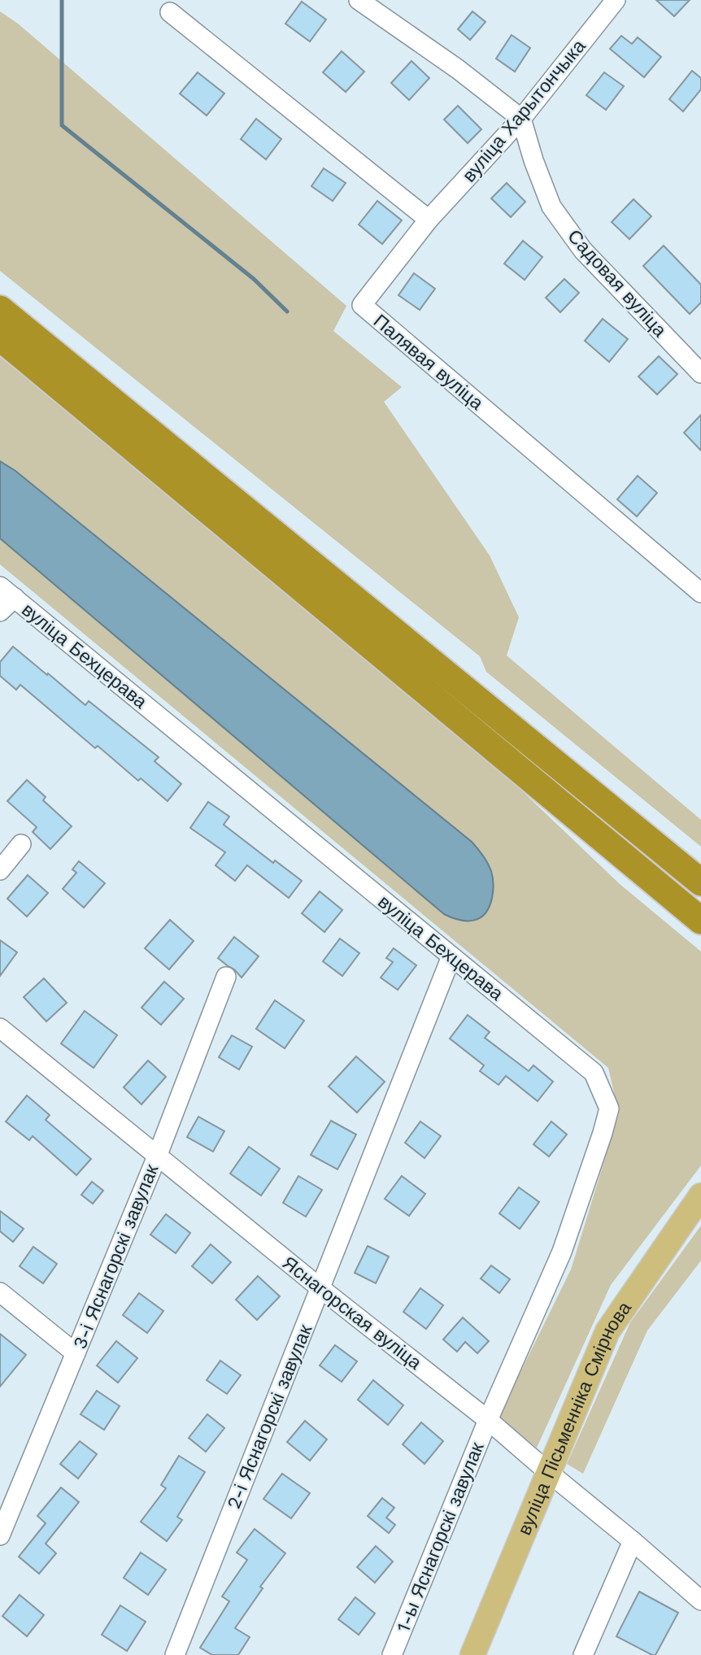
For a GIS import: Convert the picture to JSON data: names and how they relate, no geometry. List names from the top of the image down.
{
  "streets": {
    "main road": ["вуліца Пісьменніка Смірнова"],
    "street": [
      "вуліца Харытончыка",
      "Садовая вуліца",
      "Палявая вуліца",
      "вуліца Бехцерава",
      "3-і Яснагорскі завулак",
      "Яснагорская вуліца",
      "2-і Яснагорскі завулак",
      "1-ы Яснагорскі завулак"
    ]
  },
  "crossings": [
    ["вуліца Харытончыка", "Садовая вуліца"],
    ["вуліца Харытончыка", "Палявая вуліца"],
    ["вуліца Бехцерава", "Яснагорская вуліца"],
    ["вуліца Бехцерава", "2-і Яснагорскі завулак"],
    ["вуліца Бехцерава", "1-ы Яснагорскі завулак"],
    ["3-і Яснагорскі завулак", "Яснагорская вуліца"],
    ["Яснагорская вуліца", "2-і Яснагорскі завулак"],
    ["Яснагорская вуліца", "вуліца Пісьменніка Смірнова"],
    ["Яснагорская вуліца", "1-ы Яснагорскі завулак"]
  ]
}
